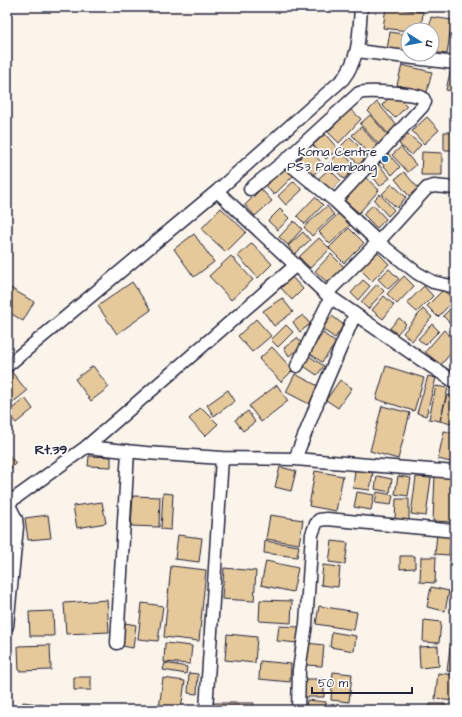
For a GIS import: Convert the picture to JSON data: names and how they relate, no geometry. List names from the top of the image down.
{
  "districts": ["Rt.39"],
  "places": ["Koma Centre PS3 Palembang"],
  "scale_bar": "50 m",
  "north": "right"
}
